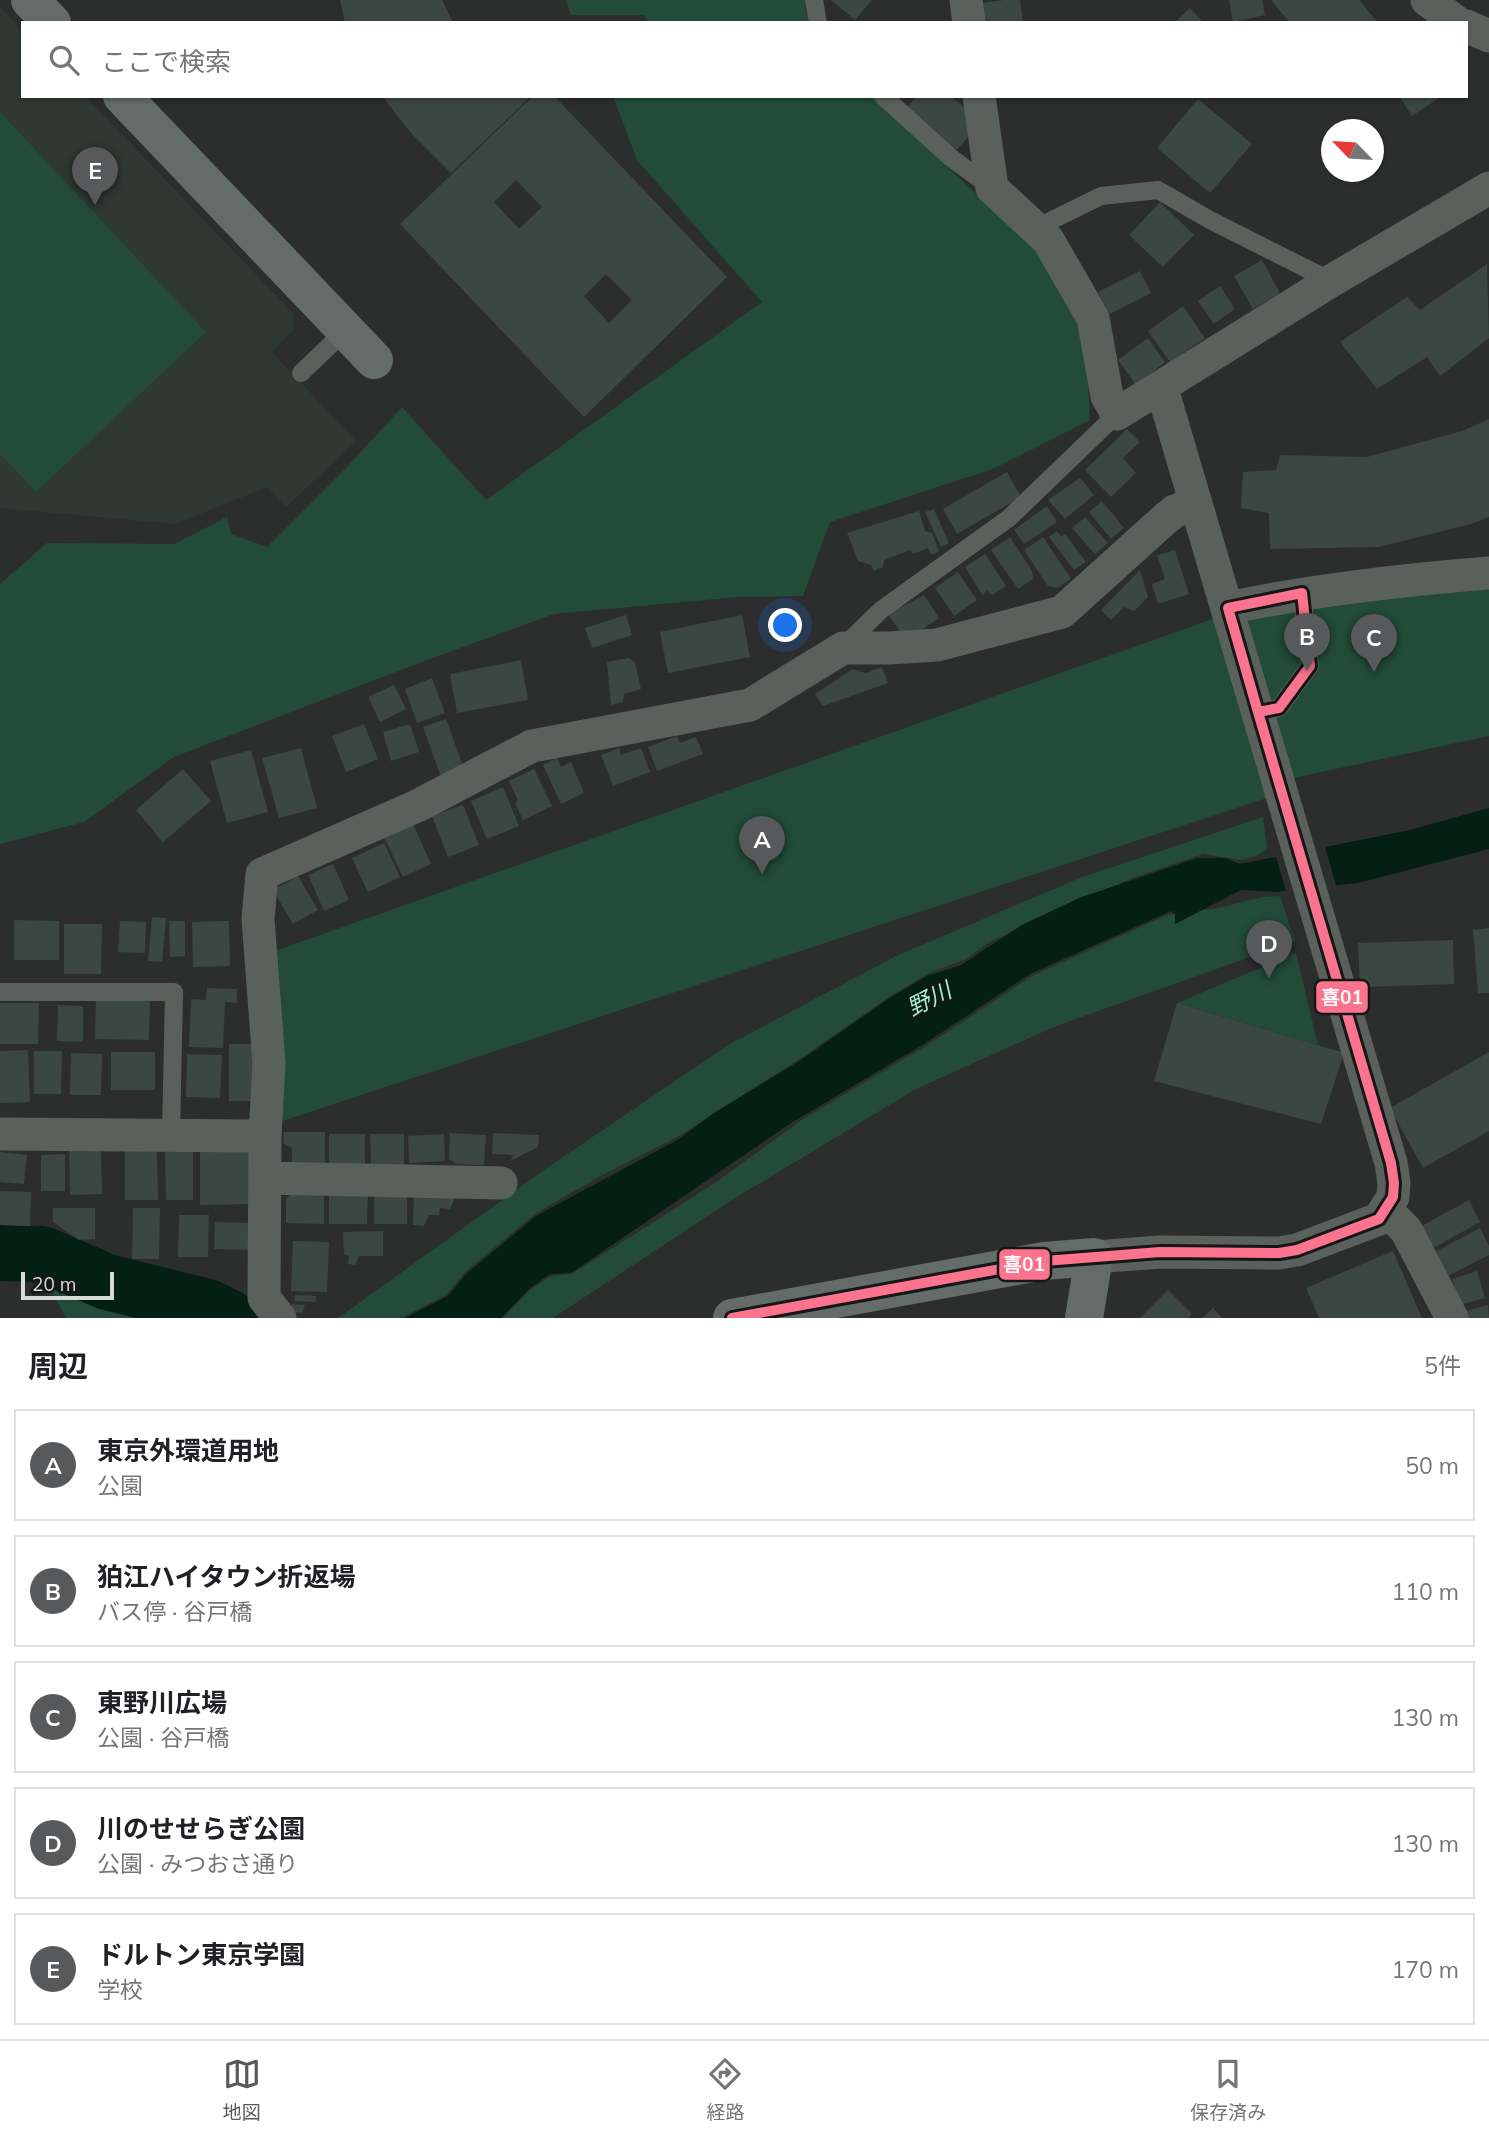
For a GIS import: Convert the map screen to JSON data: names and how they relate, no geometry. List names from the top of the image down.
{
  "water": ["野川"],
  "lines": ["transit line 喜01"],
  "scale_bar": "20 m",
  "north": "top left",
  "page": {
    "search": "ここで検索",
    "pins": [
      "E",
      "B",
      "C",
      "A",
      "D"
    ],
    "scale": "20 m",
    "heading": ["周辺", "5件"],
    "list": [
      {
        "mark": "A",
        "name": "東京外環道用地",
        "note": "公園",
        "value": "50 m"
      },
      {
        "mark": "B",
        "name": "狛江ハイタウン折返場",
        "note": "バス停 · 谷戸橋",
        "value": "110 m"
      },
      {
        "mark": "C",
        "name": "東野川広場",
        "note": "公園 · 谷戸橋",
        "value": "130 m"
      },
      {
        "mark": "D",
        "name": "川のせせらぎ公園",
        "note": "公園 · みつおさ通り",
        "value": "130 m"
      },
      {
        "mark": "E",
        "name": "ドルトン東京学園",
        "note": "学校",
        "value": "170 m"
      }
    ],
    "nav": ["地図", "経路", "保存済み"]
  }
}
